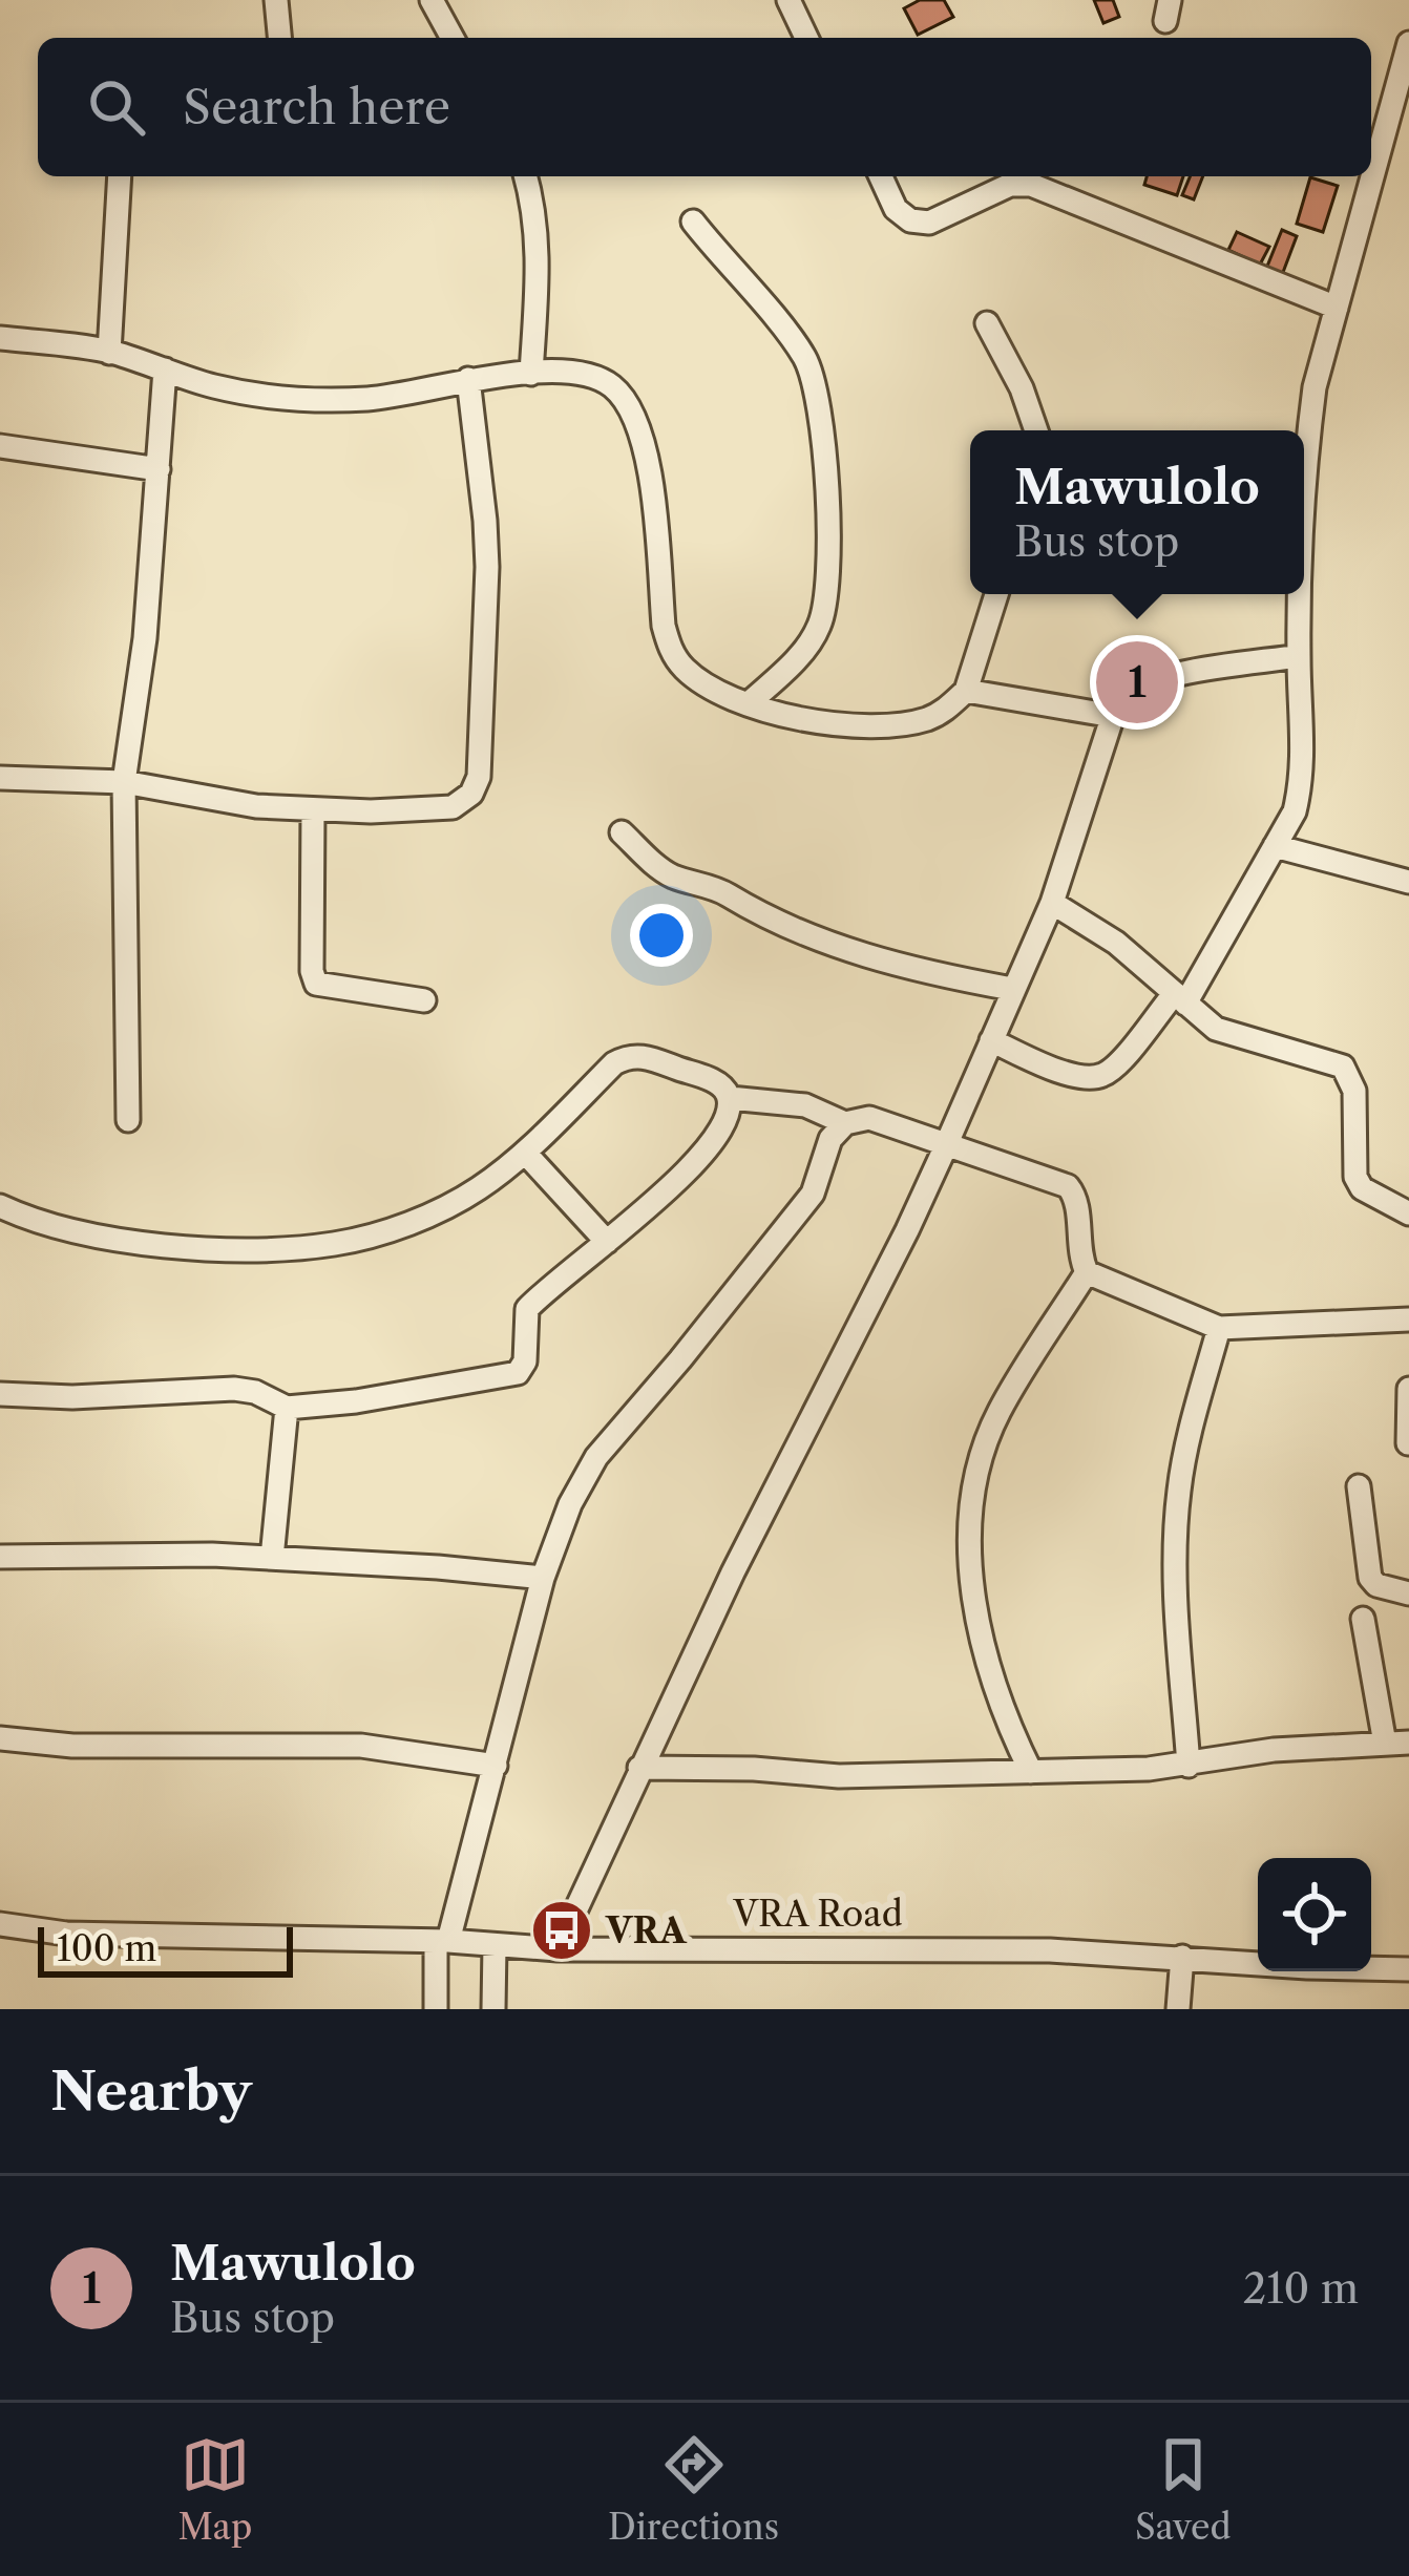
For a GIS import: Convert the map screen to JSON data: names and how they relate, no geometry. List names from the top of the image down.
{
  "streets": {
    "street": ["VRA Road"]
  },
  "places": {
    "bus stop": ["VRA"]
  },
  "scale_bar": "100 m",
  "page": {
    "search": "Search here",
    "popup": ["Mawulolo", "Bus stop"],
    "pins": "1",
    "scale": "100 m",
    "heading": "Nearby",
    "list": [
      {
        "mark": "1",
        "name": "Mawulolo",
        "note": "Bus stop",
        "value": "210 m"
      }
    ],
    "nav": ["Map", "Directions", "Saved"]
  }
}
